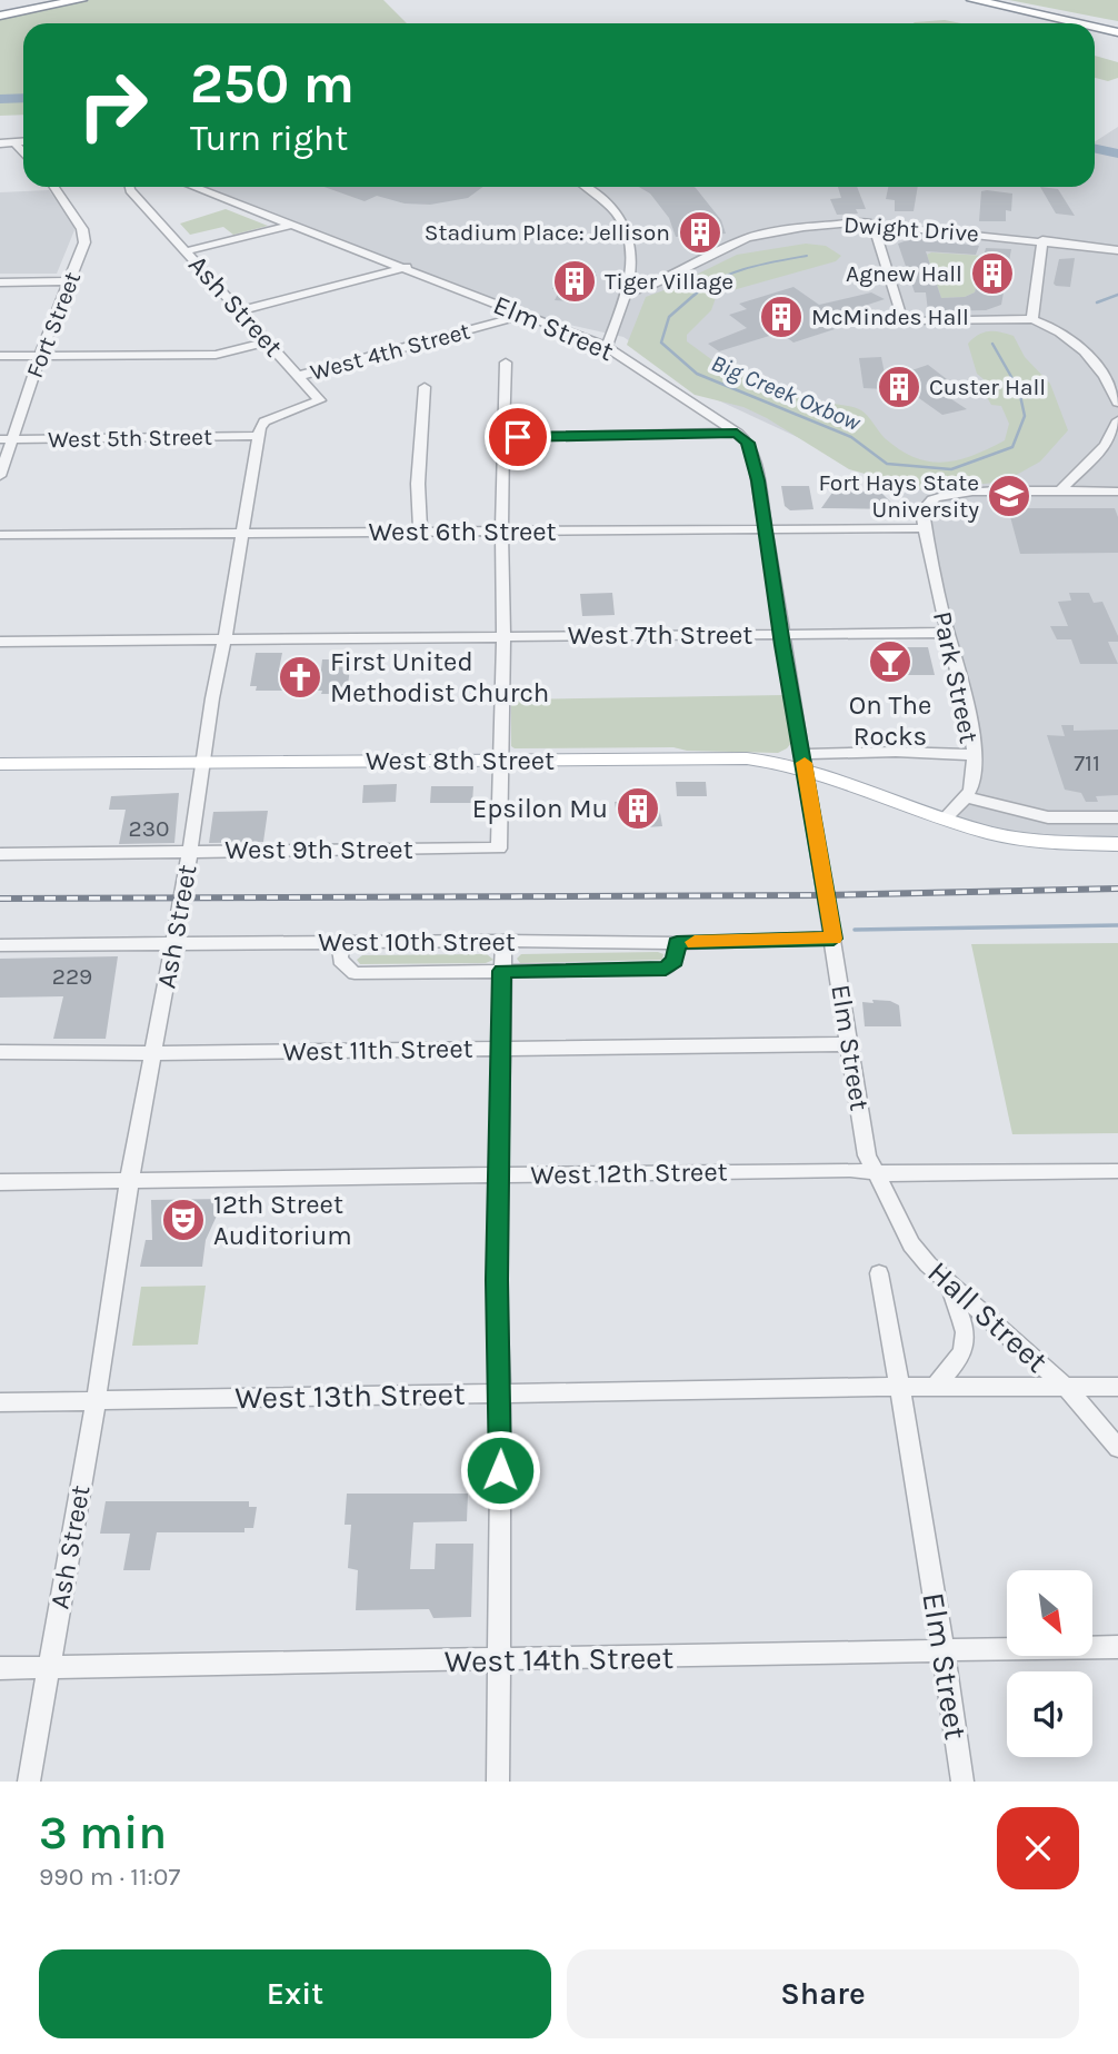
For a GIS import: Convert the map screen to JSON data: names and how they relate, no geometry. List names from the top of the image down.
{
  "streets": {
    "main road": ["West 8th Street"],
    "street": [
      "Dwight Drive",
      "Ash Street",
      "Fort Street",
      "Elm Street",
      "West 4th Street",
      "West 5th Street",
      "West 6th Street",
      "West 7th Street",
      "Park Street",
      "West 9th Street",
      "West 10th Street",
      "West 11th Street",
      "West 12th Street",
      "Hall Street",
      "West 13th Street",
      "West 14th Street"
    ]
  },
  "crossings": [
    ["Ash Street", "West 4th Street"],
    ["Ash Street", "West 5th Street"],
    ["Ash Street", "West 6th Street"],
    ["Ash Street", "West 7th Street"],
    ["Ash Street", "West 8th Street"],
    ["Ash Street", "West 9th Street"],
    ["Ash Street", "West 10th Street"],
    ["Ash Street", "West 11th Street"],
    ["Ash Street", "West 12th Street"],
    ["Ash Street", "West 13th Street"],
    ["Ash Street", "West 14th Street"],
    ["Fort Street", "West 5th Street"],
    ["Elm Street", "West 4th Street"],
    ["Elm Street", "West 6th Street"],
    ["Elm Street", "West 7th Street"],
    ["Elm Street", "West 8th Street"],
    ["Elm Street", "West 10th Street"],
    ["Elm Street", "West 11th Street"],
    ["Elm Street", "West 12th Street"],
    ["Elm Street", "Hall Street"],
    ["Elm Street", "West 13th Street"],
    ["Elm Street", "West 14th Street"],
    ["West 6th Street", "Park Street"],
    ["West 7th Street", "Park Street"],
    ["West 8th Street", "West 9th Street"],
    ["West 12th Street", "Hall Street"],
    ["Hall Street", "West 13th Street"]
  ],
  "water": ["Big Creek Oxbow"],
  "places": {
    "building": [
      "Stadium Place: Jellison",
      "Agnew Hall",
      "Tiger Village",
      "McMindes Hall",
      "Custer Hall",
      "Epsilon Mu"
    ],
    "school or university": ["Fort Hays State University"],
    "bar": ["On The Rocks"],
    "church": ["First United Methodist Church"],
    "theatre": ["12th Street Auditorium"]
  },
  "house_numbers": ["711", "230", "229"],
  "north": "bottom right",
  "page": {
    "turn": ["250 m", "Turn right"],
    "heading": ["3 min", "990 m · 11:07"],
    "buttons": ["Exit", "Share"]
  }
}
